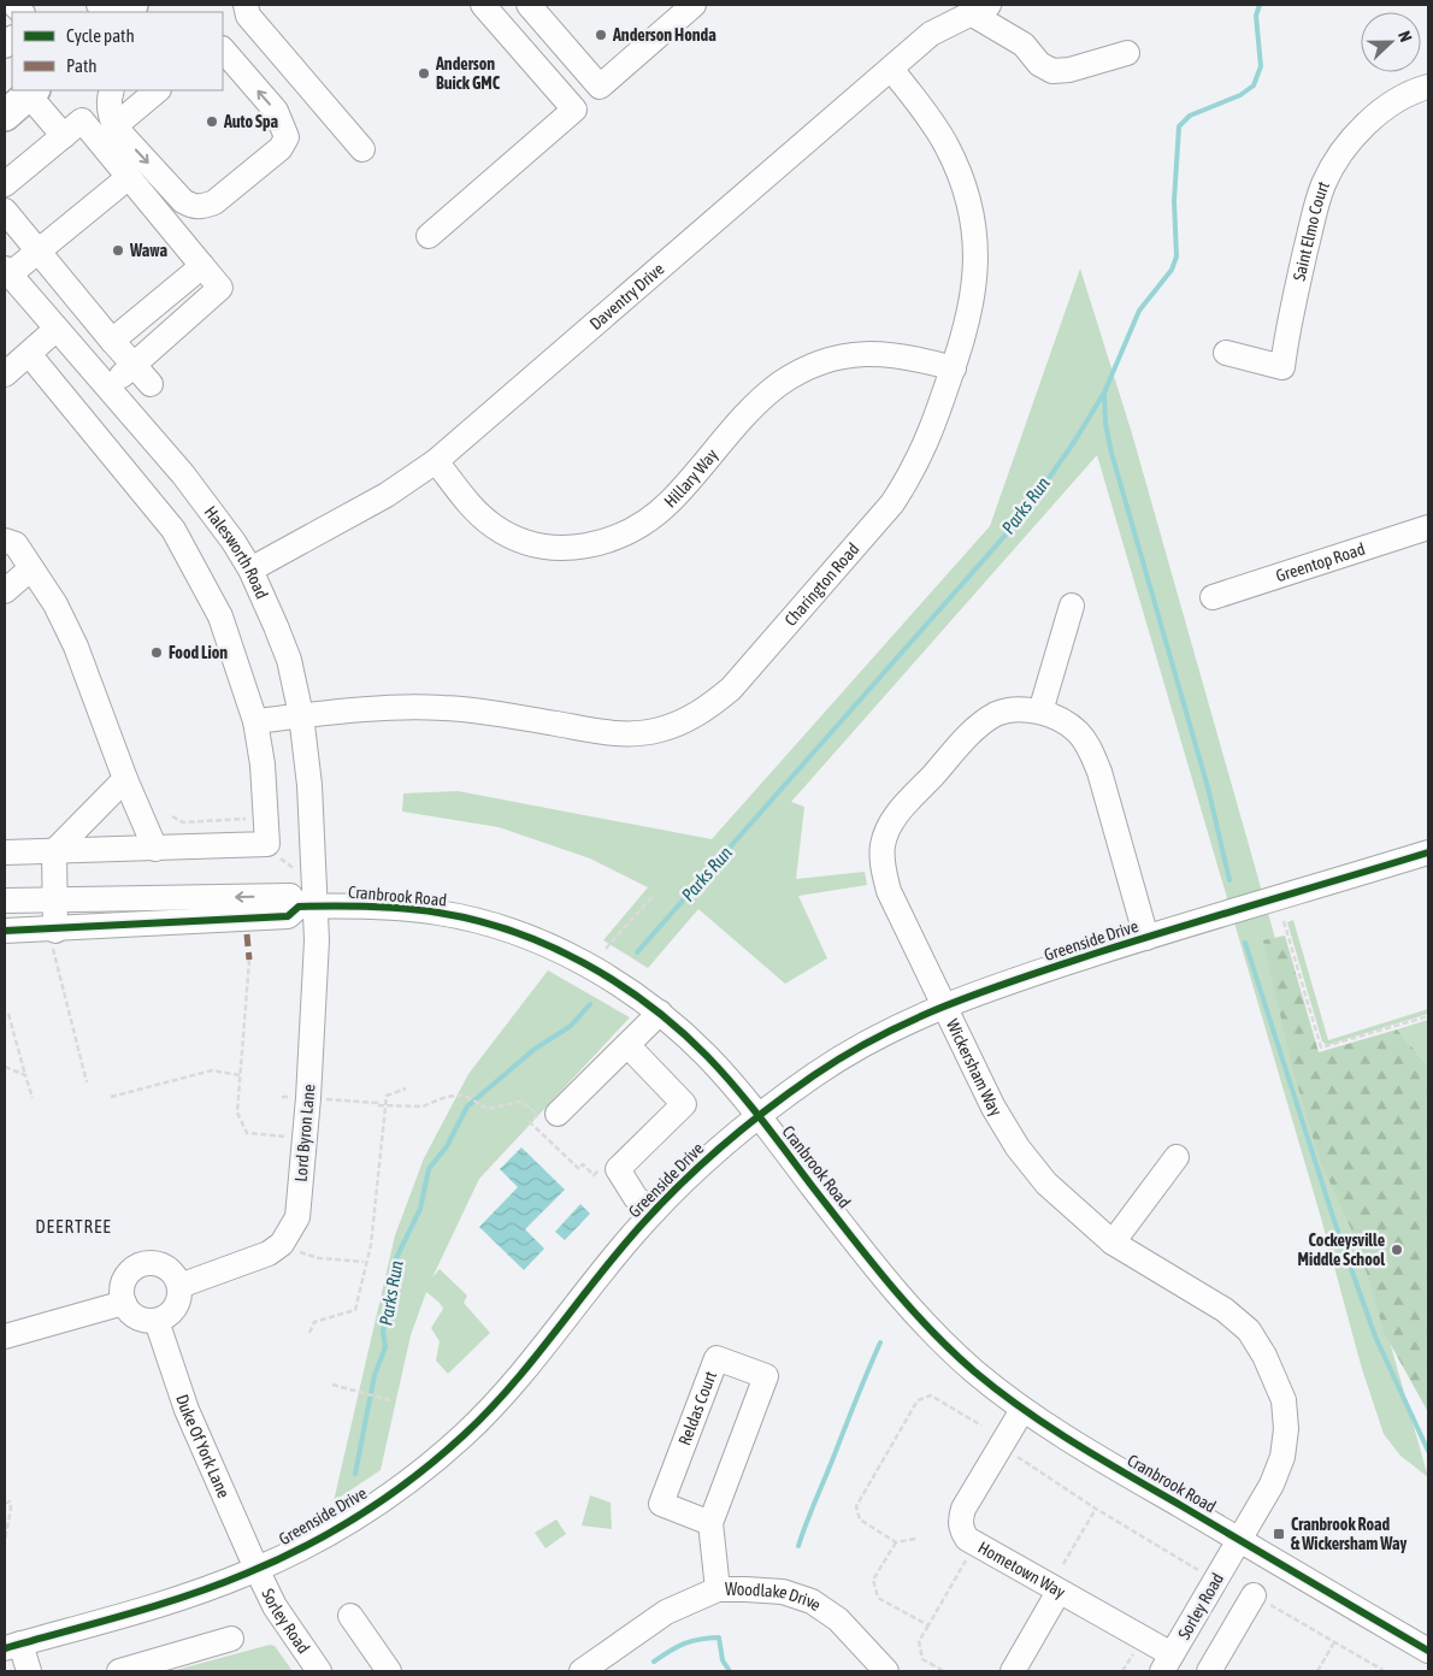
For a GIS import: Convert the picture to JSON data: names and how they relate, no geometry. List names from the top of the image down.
{
  "streets": {
    "street": [
      "Saint Elmo Court",
      "Daventry Drive",
      "Hillary Way",
      "Halesworth Road",
      "Greentop Road",
      "Charington Road",
      "Cranbrook Road",
      "Greenside Drive",
      "Wickersham Way",
      "Lord Byron Lane",
      "Reldas Court",
      "Duke Of York Lane",
      "Hometown Way",
      "Woodlake Drive",
      "Sorley Road"
    ]
  },
  "crossings": [
    ["Daventry Drive", "Hillary Way"],
    ["Daventry Drive", "Halesworth Road"],
    ["Daventry Drive", "Charington Road"],
    ["Hillary Way", "Charington Road"],
    ["Halesworth Road", "Charington Road"],
    ["Halesworth Road", "Cranbrook Road"],
    ["Halesworth Road", "Lord Byron Lane"],
    ["Cranbrook Road", "Greenside Drive"],
    ["Cranbrook Road", "Wickersham Way"],
    ["Cranbrook Road", "Lord Byron Lane"],
    ["Cranbrook Road", "Hometown Way"],
    ["Cranbrook Road", "Sorley Road"],
    ["Greenside Drive", "Wickersham Way"],
    ["Greenside Drive", "Duke Of York Lane"],
    ["Greenside Drive", "Sorley Road"],
    ["Wickersham Way", "Sorley Road"],
    ["Reldas Court", "Woodlake Drive"],
    ["Duke Of York Lane", "Sorley Road"],
    ["Hometown Way", "Sorley Road"]
  ],
  "districts": ["DEERTREE"],
  "water": ["Parks Run"],
  "places": {
    "other": [
      "Anderson Honda",
      "Anderson Buick GMC",
      "Auto Spa",
      "Wawa",
      "Food Lion",
      "Cockeysville Middle School"
    ],
    "transit": ["Cranbrook Road & Wickersham Way"]
  },
  "legend": ["Cycle path", "Path"],
  "north": "right"
}
